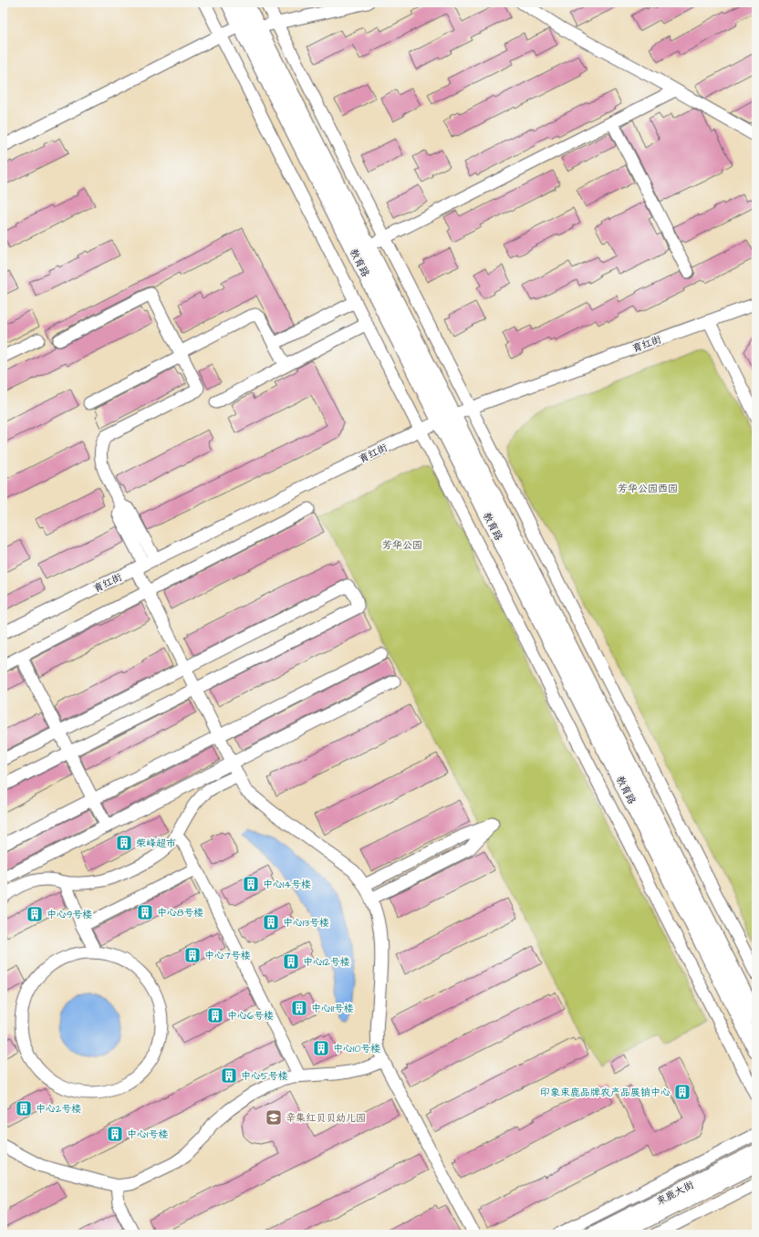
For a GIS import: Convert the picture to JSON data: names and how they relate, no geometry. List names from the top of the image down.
{
  "streets": {
    "main road": ["教育路", "束鹿大街"],
    "street": ["育红街"]
  },
  "crossings": [
    ["教育路", "育红街"]
  ],
  "parks": ["芳华公园西园", "芳华公园"],
  "places": {
    "building": [
      "荣峰超市",
      "中心14号楼",
      "中心8号楼",
      "中心9号楼",
      "中心13号楼",
      "中心7号楼",
      "中心12号楼",
      "中心11号楼",
      "中心6号楼",
      "中心10号楼",
      "中心5号楼",
      "印象束鹿品牌农产品展销中心",
      "中心2号楼",
      "中心1号楼"
    ],
    "school or university": ["辛集红贝贝幼儿园"]
  }
}
